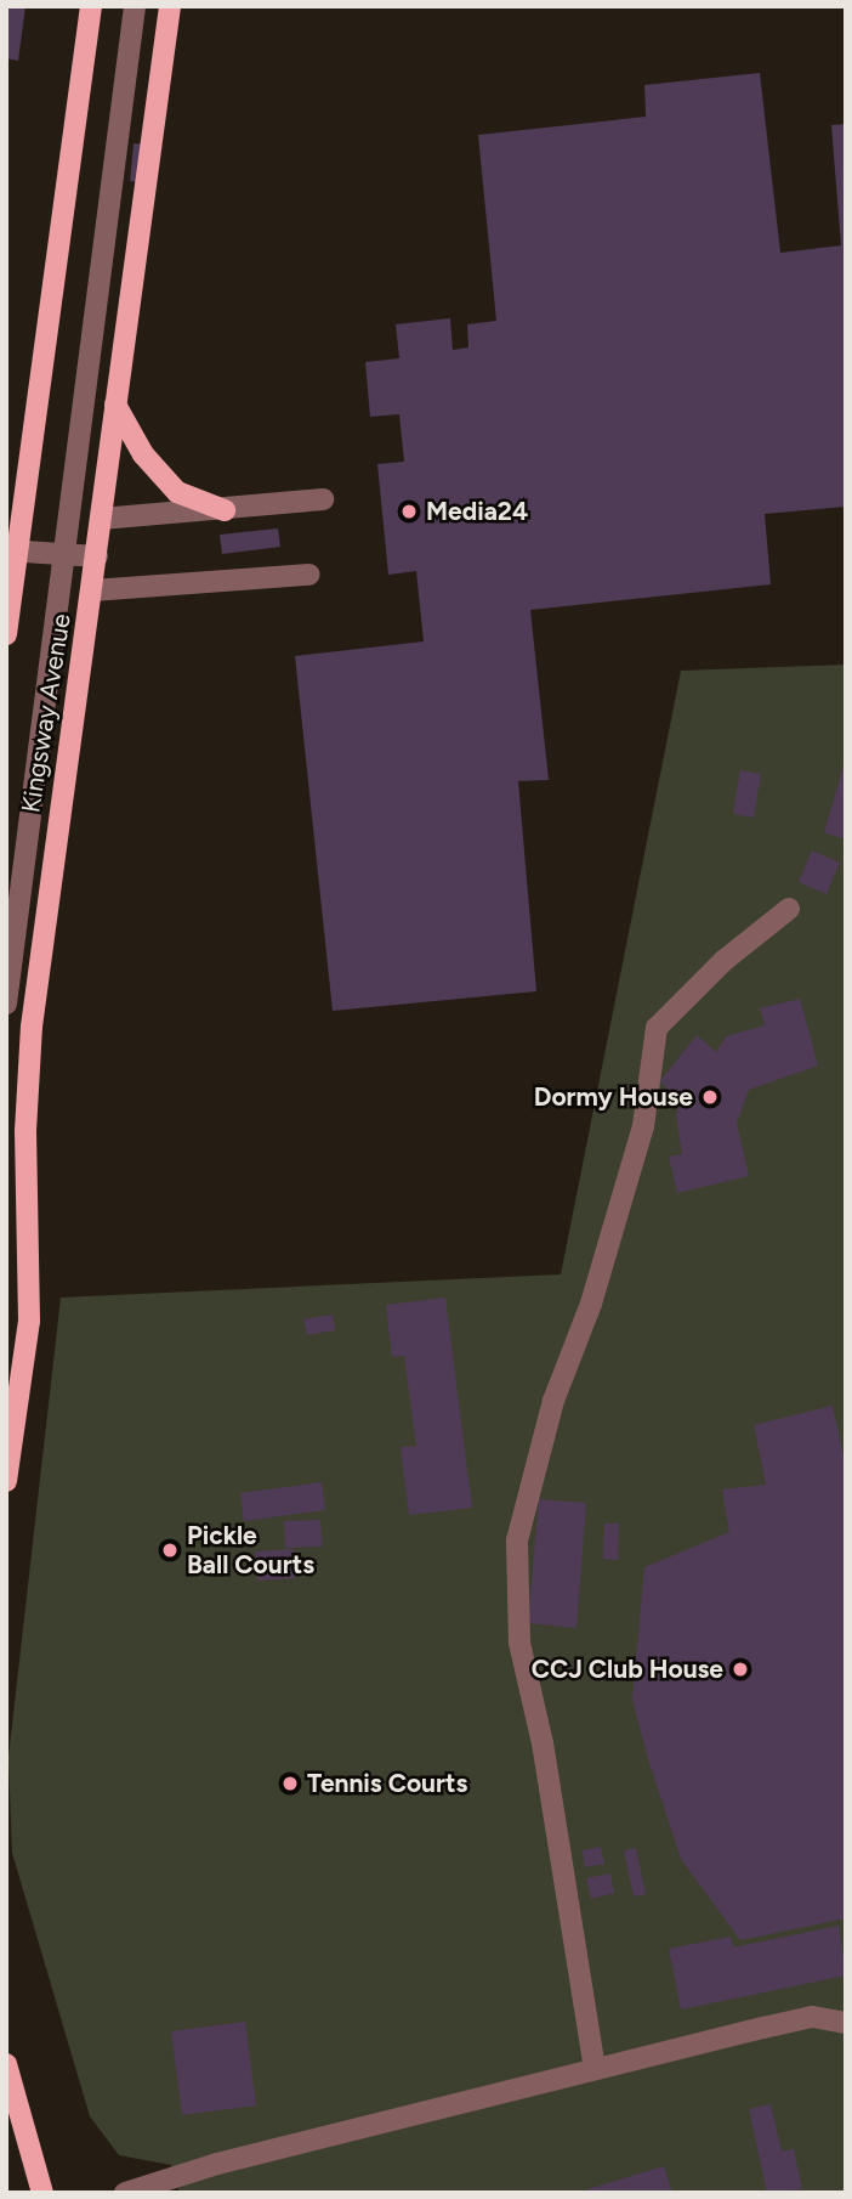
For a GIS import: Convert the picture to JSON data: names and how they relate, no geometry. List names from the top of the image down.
{
  "streets": {
    "main road": ["Kingsway Avenue"]
  },
  "places": [
    "Media24",
    "Dormy House",
    "Pickle Ball Courts",
    "CCJ Club House",
    "Tennis Courts"
  ]
}
